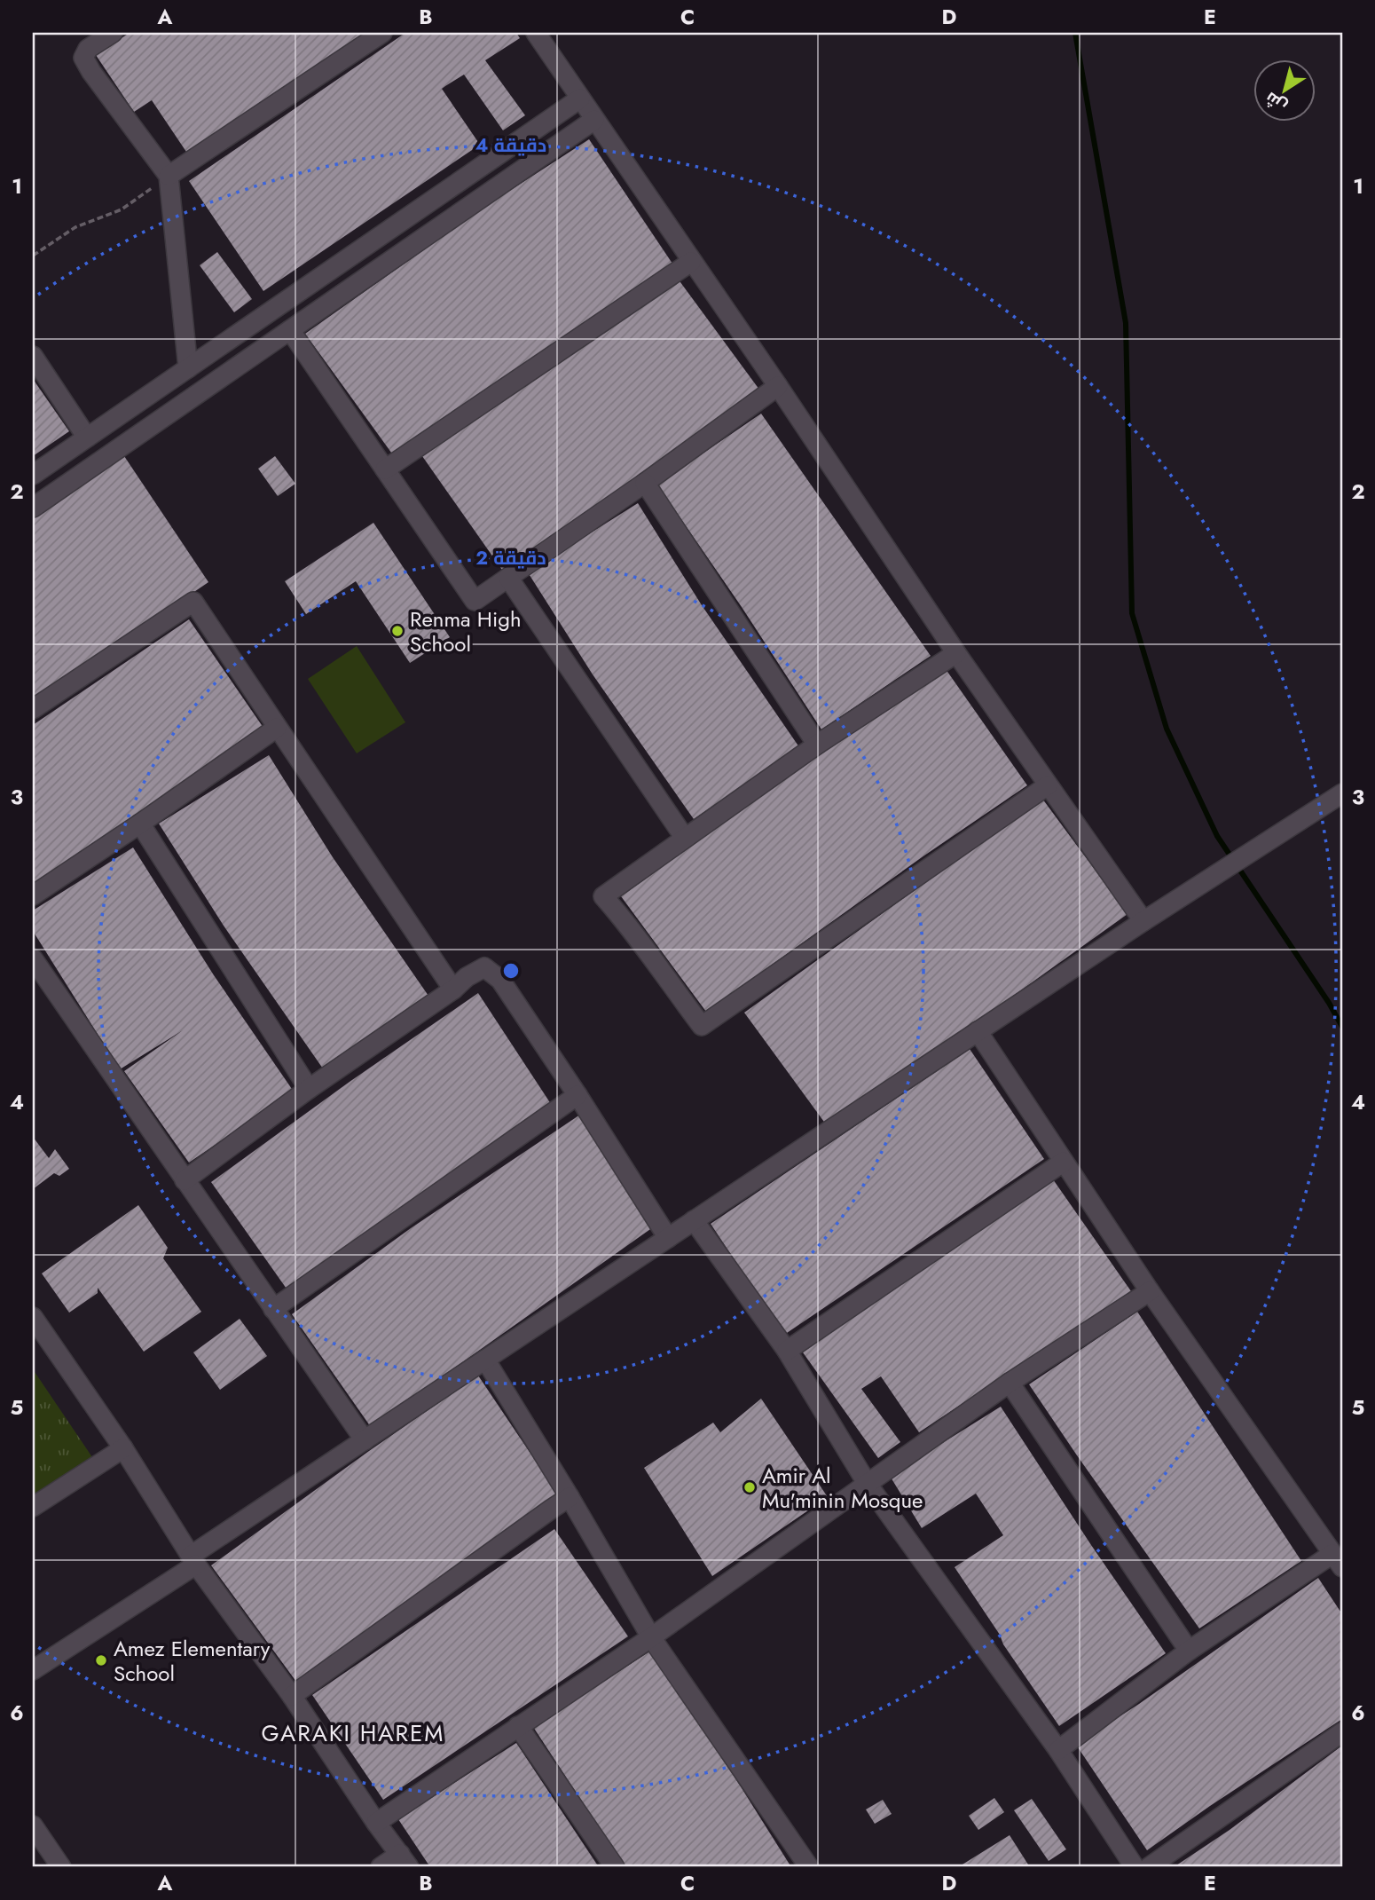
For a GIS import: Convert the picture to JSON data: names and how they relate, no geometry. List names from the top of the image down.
{
  "districts": ["GARAKI HAREM"],
  "places": ["Renma High School", "Amir Al Mu'minin Mosque", "Amez Elementary School"],
  "north": "bottom left",
  "grid": {
    "columns": [
      "A",
      "B",
      "C",
      "D",
      "E"
    ],
    "rows": [
      "1",
      "2",
      "3",
      "4",
      "5",
      "6"
    ]
  },
  "rings": ["4 دقيقة", "2 دقيقة"]
}
